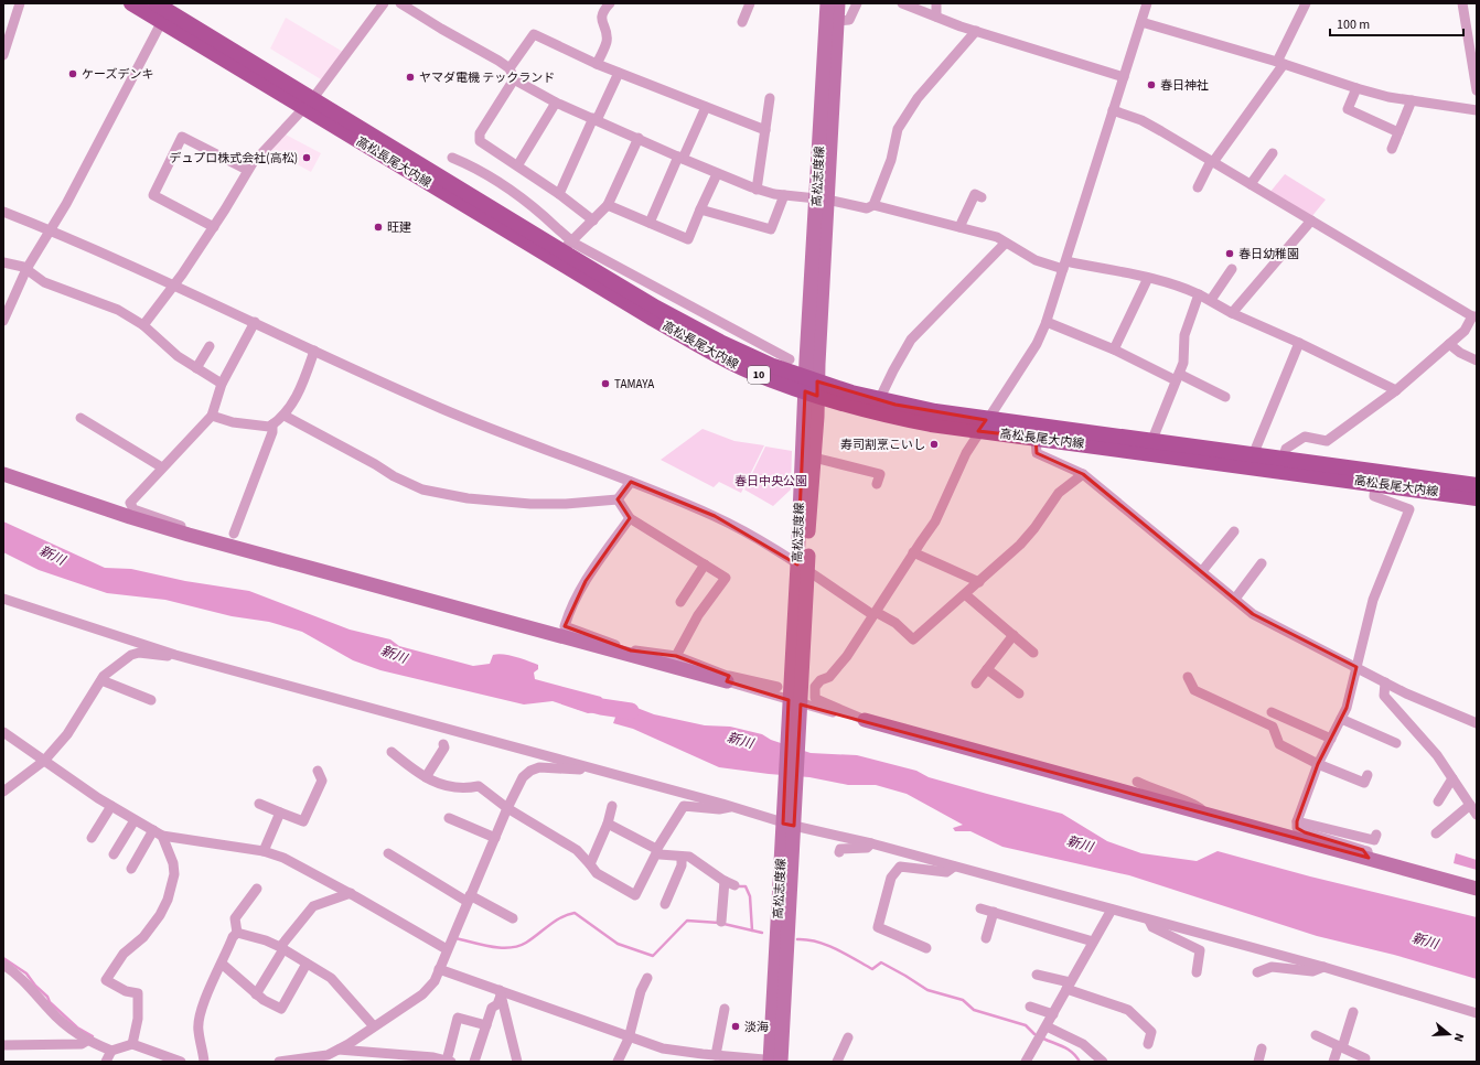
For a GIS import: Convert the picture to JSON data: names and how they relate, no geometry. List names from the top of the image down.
{
  "streets": {
    "main road": ["高松長尾大内線", "高松志度線", "10"]
  },
  "crossings": [
    ["高松長尾大内線", "高松志度線"]
  ],
  "water": ["新川"],
  "parks": ["春日中央公園"],
  "places": [
    "ケーズデンキ",
    "ヤマダ電機 テックランド",
    "春日神社",
    "デュプロ株式会社(高松)",
    "旺建",
    "春日幼稚園",
    "TAMAYA",
    "寿司割烹こいし",
    "淡海"
  ],
  "scale_bar": "100 m",
  "north": "right"
}
